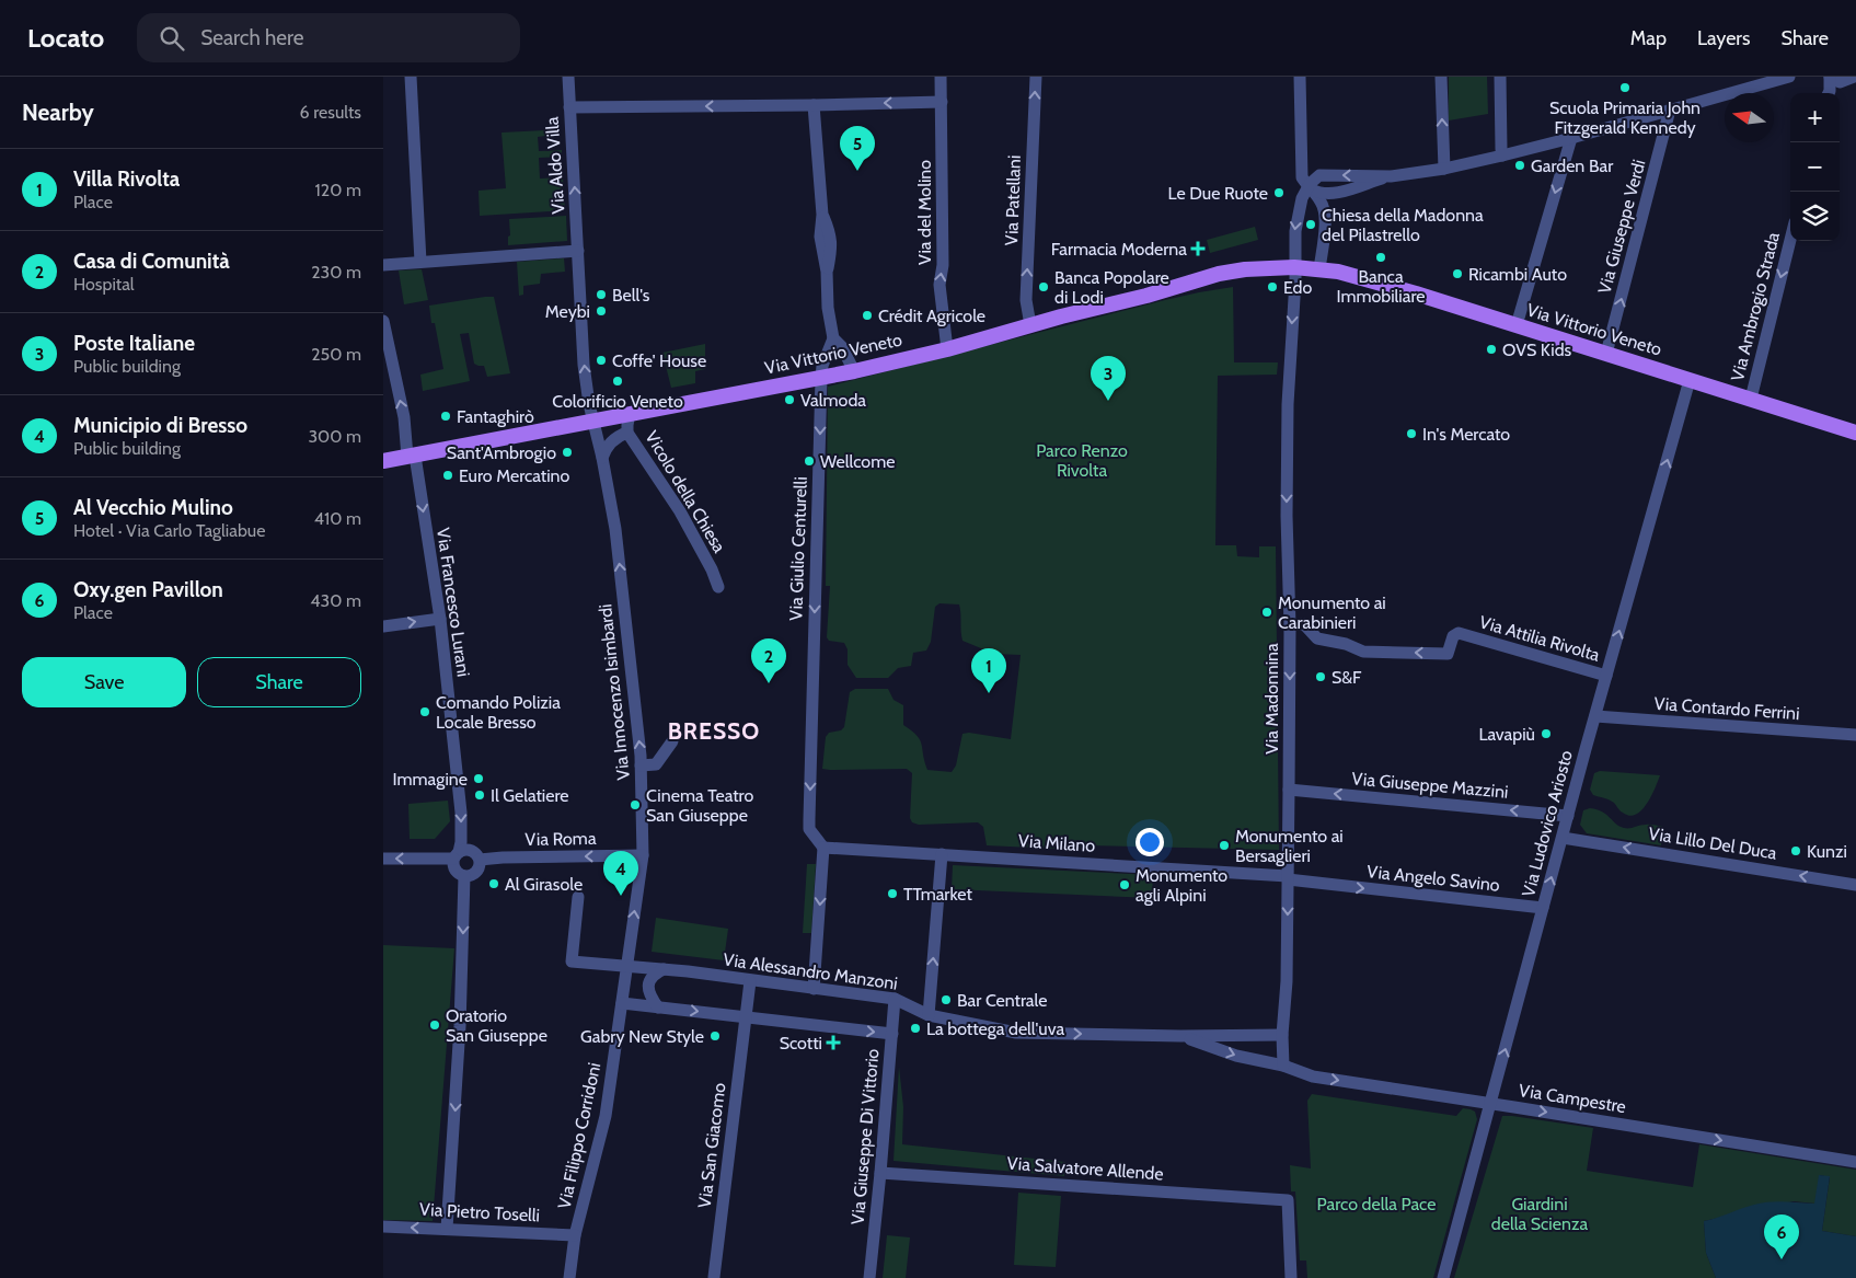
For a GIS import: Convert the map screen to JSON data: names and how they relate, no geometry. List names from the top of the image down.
{
  "streets": {
    "main road": ["Via Vittorio Veneto"],
    "street": [
      "Via Aldo Villa",
      "Via Patellani",
      "Via del Molino",
      "Via Giuseppe Verdi",
      "Via Ambrogio Strada",
      "Vicolo della Chiesa",
      "Via Giulio Centurelli",
      "Via Francesco Lurani",
      "Via Attilia Rivolta",
      "Via Innocenzo Isimbardi",
      "Via Madonnina",
      "Via Contardo Ferrini",
      "Via Giuseppe Mazzini",
      "Via Ludovico Ariosto",
      "Via Roma",
      "Via Milano",
      "Via Lillo Del Duca",
      "Via Angelo Savino",
      "Via Alessandro Manzoni",
      "Via Campestre",
      "Via Filippo Corridoni",
      "Via Giuseppe Di Vittorio",
      "Via San Giacomo",
      "Via Salvatore Allende",
      "Via Pietro Toselli"
    ]
  },
  "crossings": [
    ["Via Aldo Villa", "Via Vittorio Veneto"],
    ["Via Aldo Villa", "Via Innocenzo Isimbardi"],
    ["Via Patellani", "Via Vittorio Veneto"],
    ["Via del Molino", "Via Vittorio Veneto"],
    ["Via Giuseppe Verdi", "Via Vittorio Veneto"],
    ["Via Ambrogio Strada", "Via Vittorio Veneto"],
    ["Via Vittorio Veneto", "Vicolo della Chiesa"],
    ["Via Vittorio Veneto", "Via Giulio Centurelli"],
    ["Via Vittorio Veneto", "Via Francesco Lurani"],
    ["Via Vittorio Veneto", "Via Innocenzo Isimbardi"],
    ["Via Vittorio Veneto", "Via Madonnina"],
    ["Via Vittorio Veneto", "Via Ludovico Ariosto"],
    ["Via Giulio Centurelli", "Via Milano"],
    ["Via Francesco Lurani", "Via Roma"],
    ["Via Attilia Rivolta", "Via Madonnina"],
    ["Via Attilia Rivolta", "Via Ludovico Ariosto"],
    ["Via Innocenzo Isimbardi", "Via Roma"],
    ["Via Innocenzo Isimbardi", "Via Alessandro Manzoni"],
    ["Via Innocenzo Isimbardi", "Via Filippo Corridoni"],
    ["Via Madonnina", "Via Giuseppe Mazzini"],
    ["Via Madonnina", "Via Milano"],
    ["Via Madonnina", "Via Angelo Savino"],
    ["Via Madonnina", "Via Alessandro Manzoni"],
    ["Via Madonnina", "Via Campestre"],
    ["Via Contardo Ferrini", "Via Ludovico Ariosto"],
    ["Via Giuseppe Mazzini", "Via Ludovico Ariosto"],
    ["Via Ludovico Ariosto", "Via Lillo Del Duca"],
    ["Via Ludovico Ariosto", "Via Angelo Savino"],
    ["Via Ludovico Ariosto", "Via Campestre"],
    ["Via Milano", "Via Angelo Savino"],
    ["Via Alessandro Manzoni", "Via Campestre"],
    ["Via Alessandro Manzoni", "Via Filippo Corridoni"],
    ["Via Alessandro Manzoni", "Via Giuseppe Di Vittorio"],
    ["Via Alessandro Manzoni", "Via San Giacomo"],
    ["Via Filippo Corridoni", "Via Pietro Toselli"],
    ["Via Giuseppe Di Vittorio", "Via Salvatore Allende"]
  ],
  "one_way": [
    "Via Aldo Villa",
    "Via Patellani",
    "Via del Molino",
    "Via Ambrogio Strada",
    "Via Giulio Centurelli",
    "Via Attilia Rivolta",
    "Via Innocenzo Isimbardi",
    "Via Madonnina",
    "Via Giuseppe Mazzini",
    "Via Ludovico Ariosto",
    "Via Roma",
    "Via Lillo Del Duca",
    "Via Angelo Savino",
    "Via Alessandro Manzoni",
    "Via Campestre"
  ],
  "districts": ["BRESSO"],
  "parks": ["Parco Renzo Rivolta", "Parco della Pace", "Giardini della Scienza"],
  "places": {
    "other": [
      "Scuola Primaria John Fitzgerald Kennedy",
      "Garden Bar",
      "Le Due Ruote",
      "Chiesa della Madonna del Pilastrello",
      "Banca Immobiliare",
      "Ricambi Auto",
      "Banca Popolare di Lodi",
      "Edo",
      "Bell's",
      "Meybi",
      "Crédit Agricole",
      "OVS Kids",
      "Coffe' House",
      "Colorificio Veneto",
      "Valmoda",
      "Fantaghirò",
      "In's Mercato",
      "Sant'Ambrogio",
      "Wellcome",
      "Euro Mercatino",
      "Monumento ai Carabinieri",
      "S&F",
      "Comando Polizia Locale Bresso",
      "Lavapiù",
      "Immagine",
      "Il Gelatiere",
      "Cinema Teatro San Giuseppe",
      "Monumento ai Bersaglieri",
      "Kunzi",
      "Al Girasole",
      "Monumento agli Alpini",
      "TTmarket",
      "Bar Centrale",
      "Oratorio San Giuseppe",
      "La bottega dell'uva",
      "Gabry New Style"
    ],
    "health": ["Farmacia Moderna", "Scotti"]
  },
  "north": "left",
  "page": {
    "header": "Locato",
    "search": "Search here",
    "nav": ["Map", "Layers", "Share"],
    "heading": ["Nearby", "6 results"],
    "map_buttons": ["+", "−"],
    "pins": [
      "5",
      "3",
      "2",
      "1",
      "4",
      "6"
    ],
    "list": [
      {
        "mark": "1",
        "name": "Villa Rivolta",
        "note": "Place",
        "value": "120 m"
      },
      {
        "mark": "2",
        "name": "Casa di Comunità",
        "note": "Hospital",
        "value": "230 m"
      },
      {
        "mark": "3",
        "name": "Poste Italiane",
        "note": "Public building",
        "value": "250 m"
      },
      {
        "mark": "4",
        "name": "Municipio di Bresso",
        "note": "Public building",
        "value": "300 m"
      },
      {
        "mark": "5",
        "name": "Al Vecchio Mulino",
        "note": "Hotel · Via Carlo Tagliabue",
        "value": "410 m"
      },
      {
        "mark": "6",
        "name": "Oxy.gen Pavillon",
        "note": "Place",
        "value": "430 m"
      }
    ],
    "buttons": ["Save", "Share"]
  }
}
